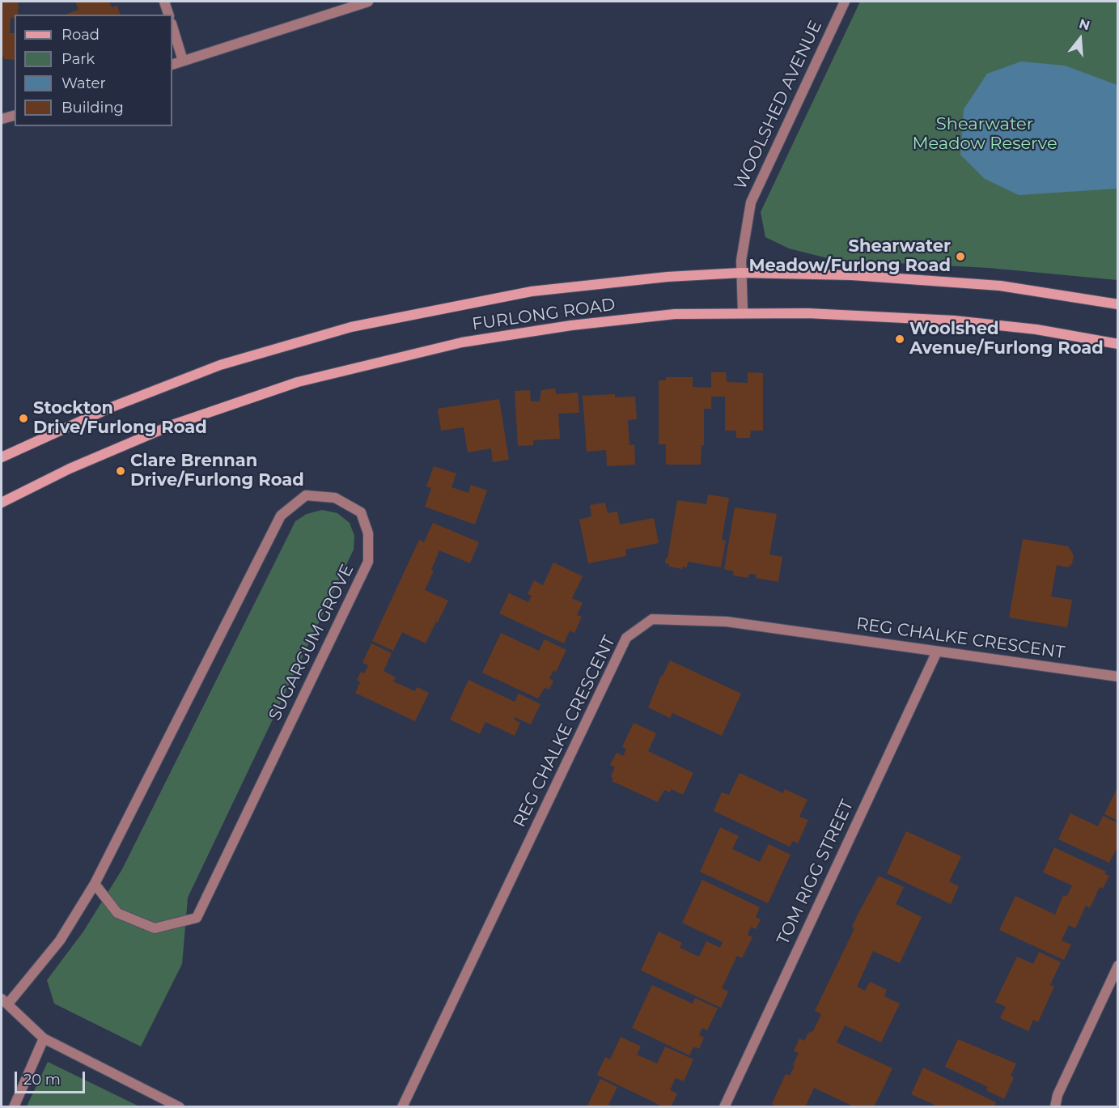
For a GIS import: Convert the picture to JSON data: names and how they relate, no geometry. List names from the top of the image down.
{
  "streets": {
    "main road": ["FURLONG ROAD"],
    "street": [
      "WOOLSHED AVENUE",
      "REG CHALKE CRESCENT",
      "SUGARGUM GROVE",
      "TOM RIGG STREET"
    ]
  },
  "crossings": [
    ["WOOLSHED AVENUE", "FURLONG ROAD"],
    ["REG CHALKE CRESCENT", "TOM RIGG STREET"]
  ],
  "parks": ["Shearwater Meadow Reserve"],
  "places": [
    "Shearwater Meadow/Furlong Road",
    "Woolshed Avenue/Furlong Road",
    "Stockton Drive/Furlong Road",
    "Clare Brennan Drive/Furlong Road"
  ],
  "legend": [
    "Road",
    "Park",
    "Water",
    "Building"
  ],
  "scale_bar": "20 m",
  "north": "top"
}
